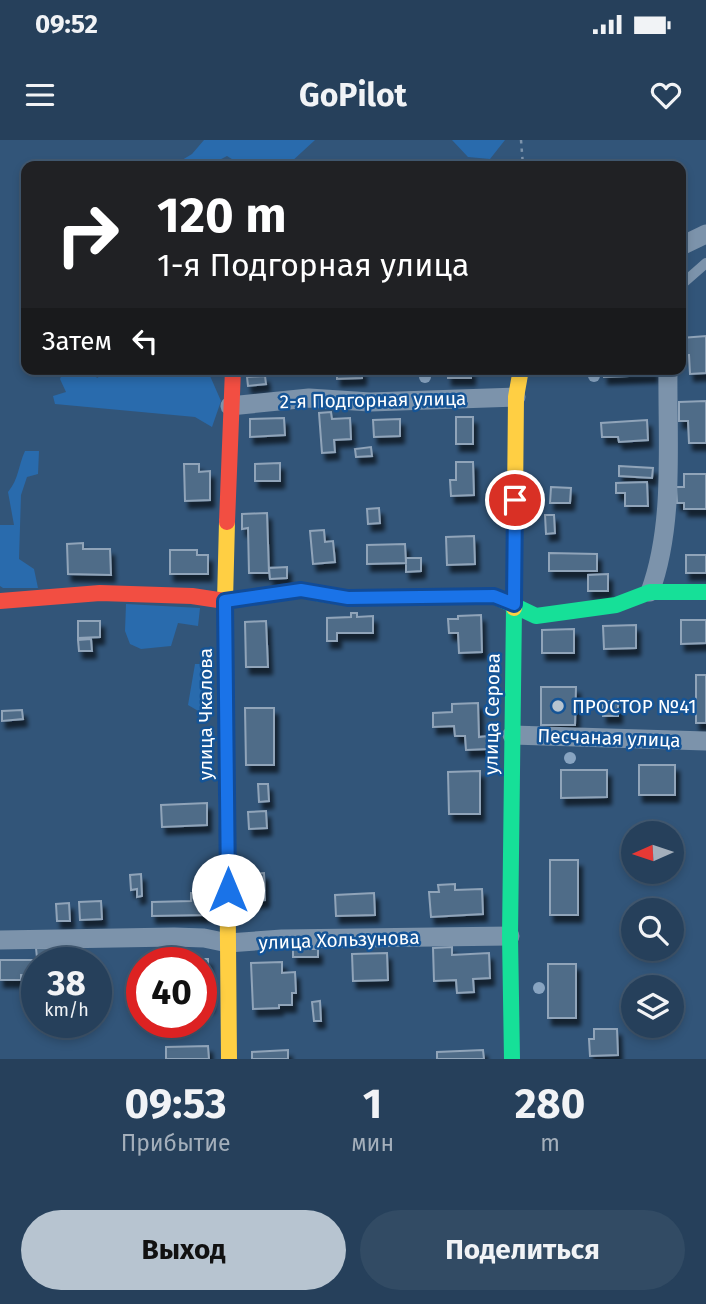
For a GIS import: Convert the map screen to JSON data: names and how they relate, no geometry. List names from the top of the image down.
{
  "streets": {
    "street": [
      "2-я Подгорная улица",
      "улица Чкалова",
      "улица Серова",
      "Песчаная улица",
      "улица Хользунова"
    ]
  },
  "crossings": [
    ["2-я Подгорная улица", "улица Чкалова"],
    ["2-я Подгорная улица", "улица Серова"],
    ["улица Чкалова", "улица Хользунова"],
    ["улица Серова", "Песчаная улица"],
    ["улица Серова", "улица Хользунова"]
  ],
  "places": ["ПРОСТОР №41"],
  "north": "left",
  "page": {
    "status": "09:52",
    "header": "GoPilot",
    "turn": ["120 m", "1-я Подгорная улица"],
    "then": "Затем",
    "speed": "38 km/h",
    "limit": "40",
    "eta": [
      "09:53",
      "Прибытие",
      "1",
      "мин",
      "280",
      "m"
    ],
    "buttons": ["Выход", "Поделиться"]
  }
}
